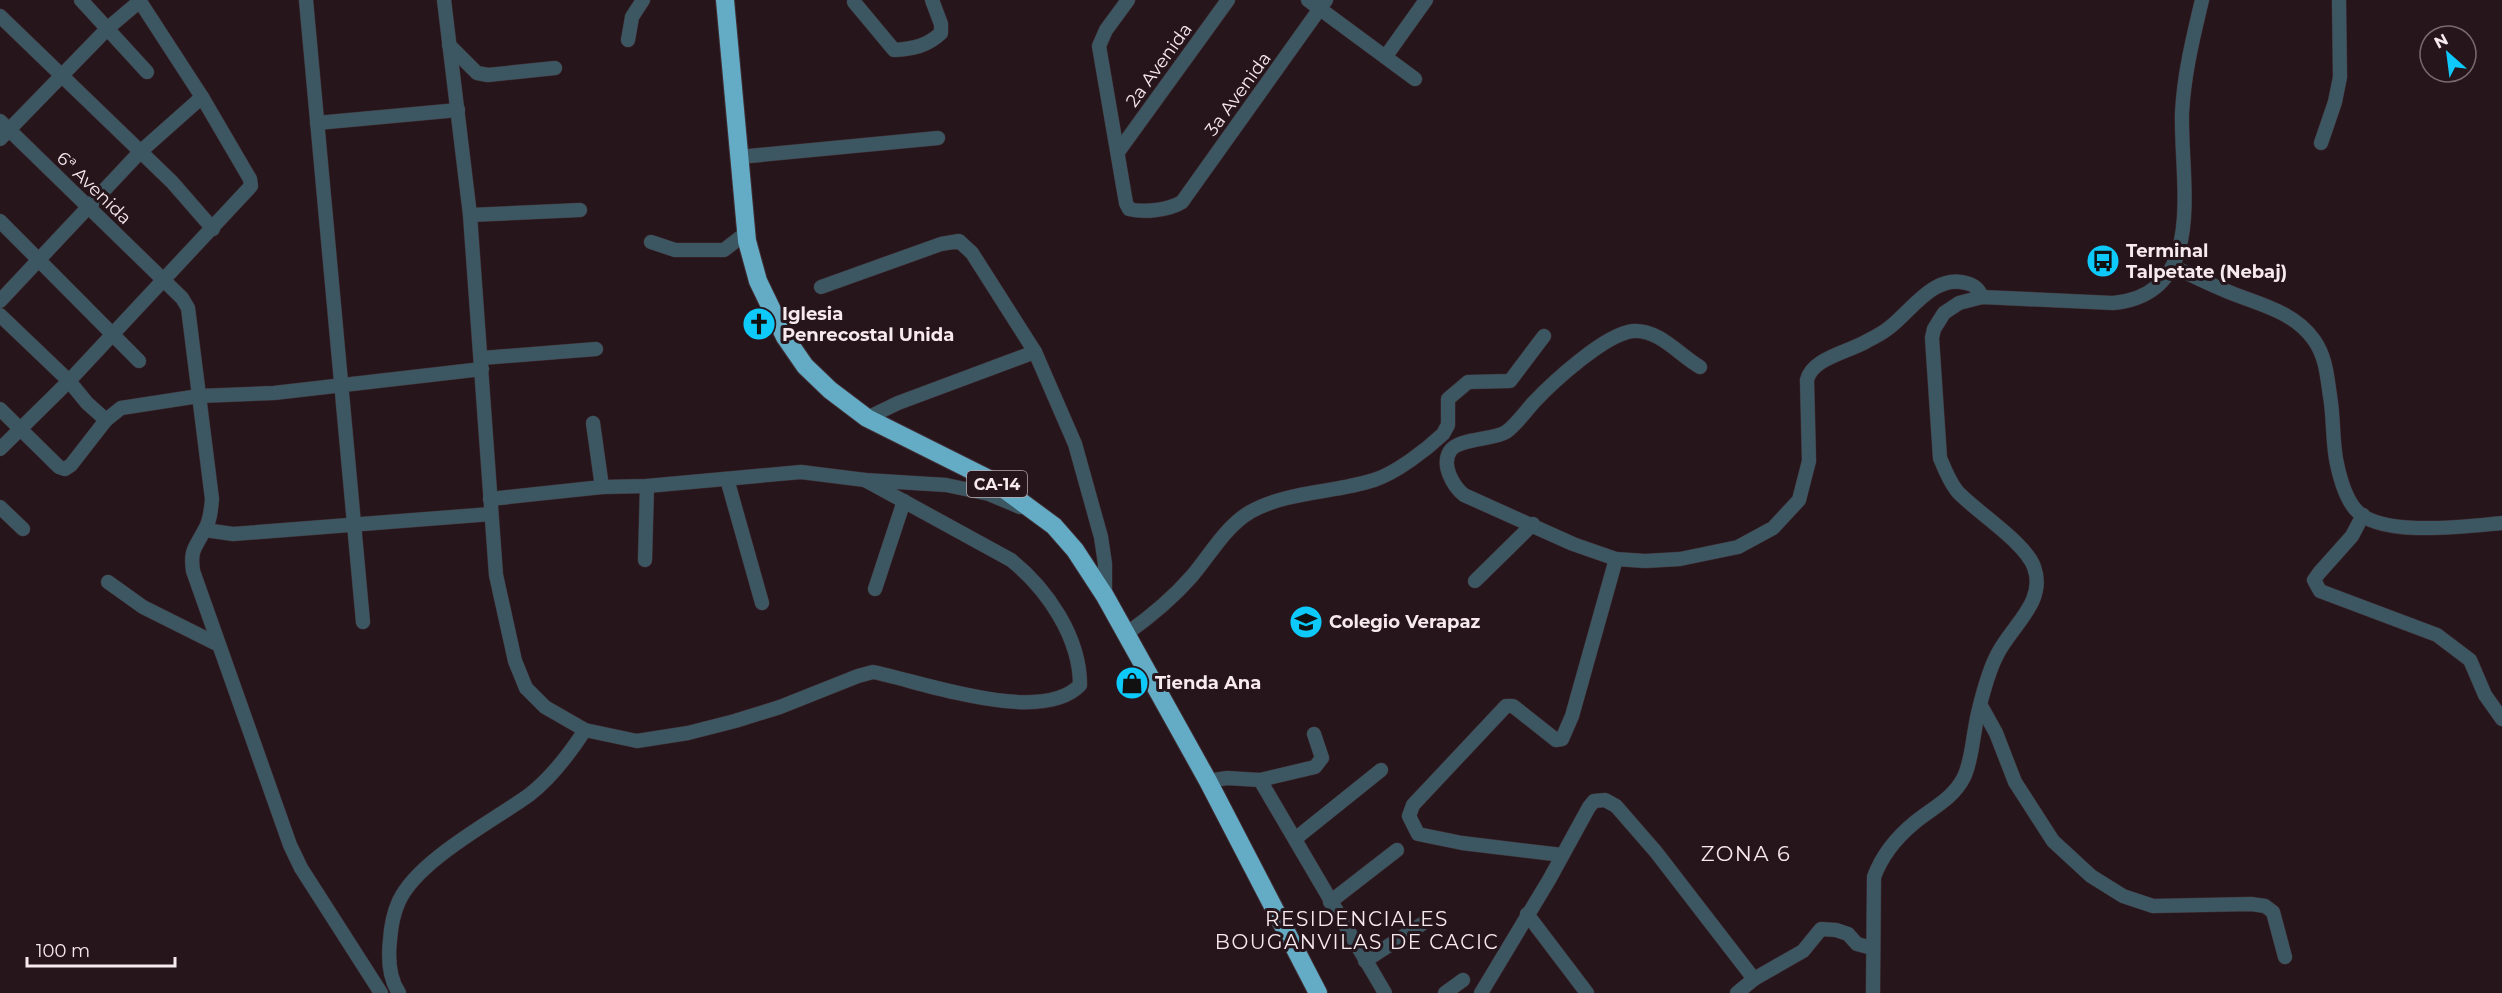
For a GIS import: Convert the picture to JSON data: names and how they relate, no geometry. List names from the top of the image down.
{
  "streets": {
    "highway": ["CA-14"],
    "street": ["2a Avenida", "3a Avenida", "6ª Avenida"]
  },
  "crossings": [
    ["2a Avenida", "3a Avenida"]
  ],
  "districts": ["ZONA 6", "RESIDENCIALES BOUGANVILAS DE CACIC"],
  "places": {
    "bus stop": ["Terminal Talpetate (Nebaj)"],
    "church": ["Iglesia Penrecostal Unida"],
    "school or university": ["Colegio Verapaz"],
    "shop": ["Tienda Ana"]
  },
  "scale_bar": "100 m",
  "north": "top left"
}
